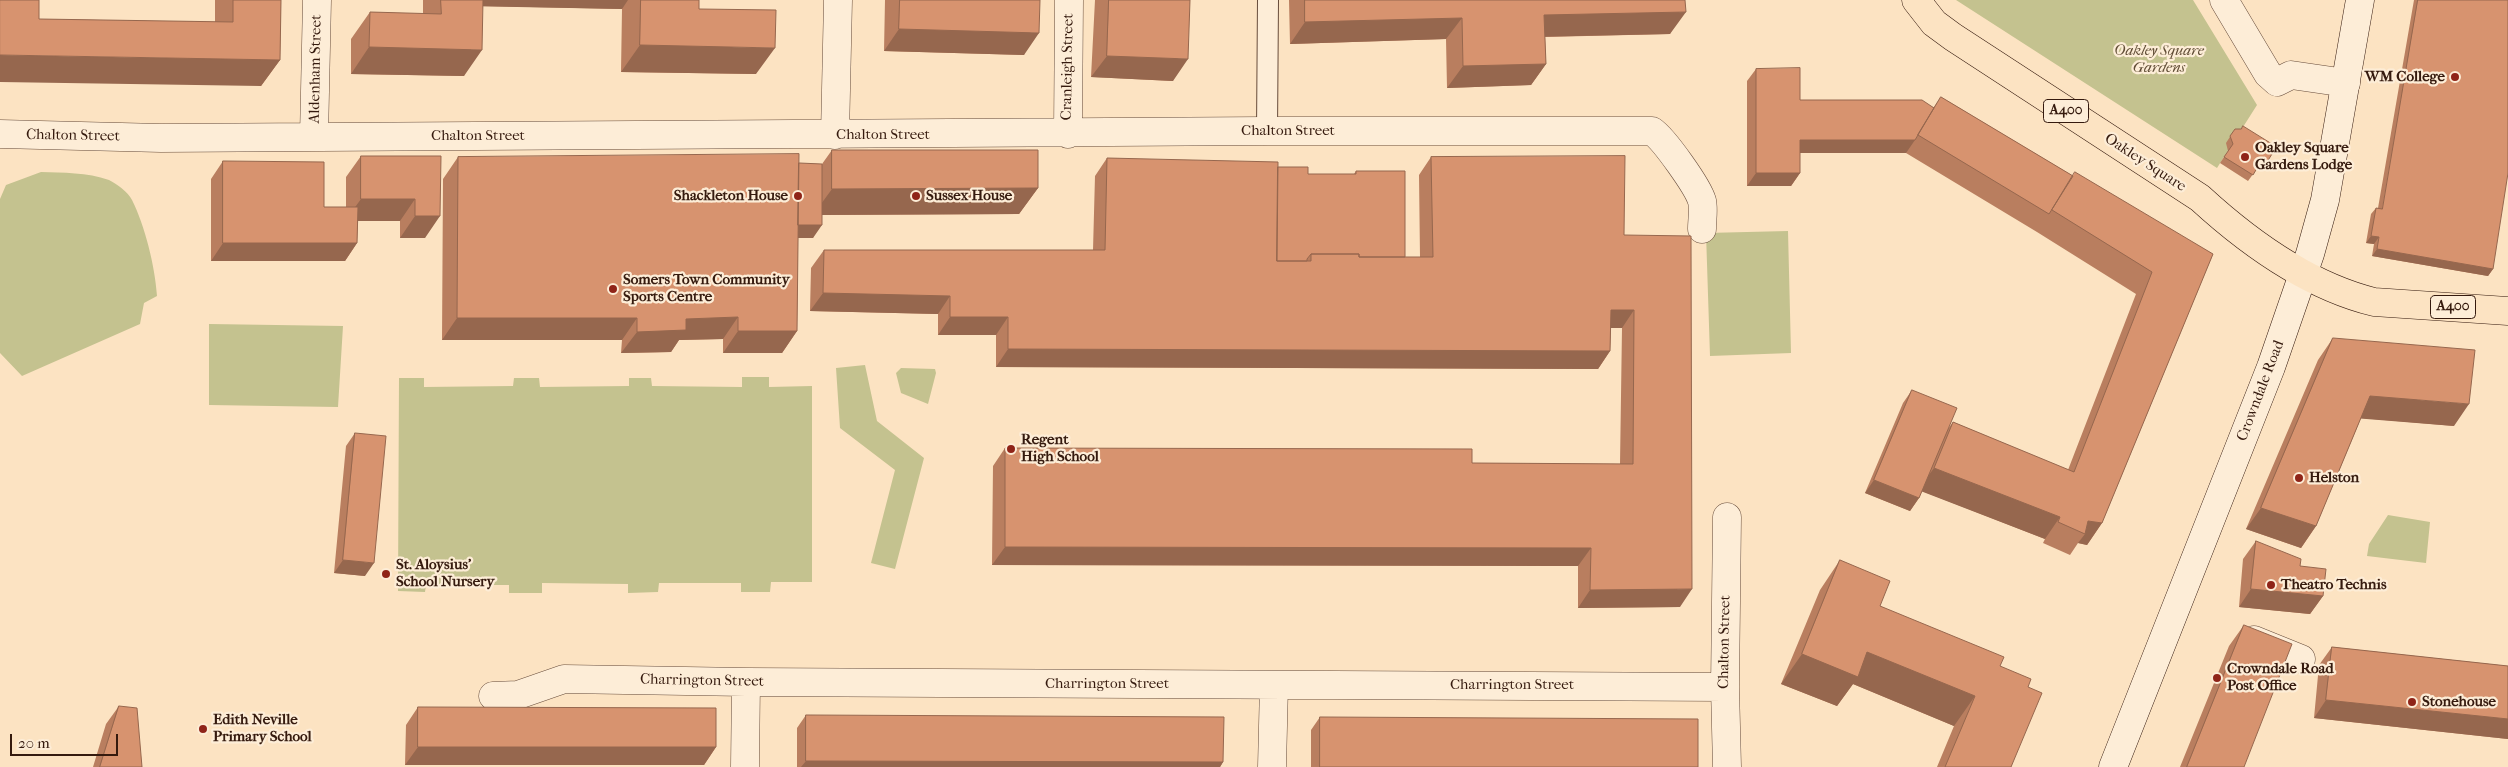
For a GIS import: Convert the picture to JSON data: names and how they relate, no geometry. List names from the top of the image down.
{
  "streets": {
    "highway": ["A400", "Oakley Square"],
    "street": [
      "Cranleigh Street",
      "Aldenham Street",
      "Chalton Street",
      "Crowndale Road",
      "Charrington Street"
    ]
  },
  "crossings": [
    ["Cranleigh Street", "Chalton Street"],
    ["Aldenham Street", "Chalton Street"],
    ["A400", "Oakley Square"],
    ["A400", "Crowndale Road"],
    ["Chalton Street", "Charrington Street"],
    ["Oakley Square", "Crowndale Road"]
  ],
  "parks": ["Oakley Square Gardens"],
  "places": [
    "WM College",
    "Oakley Square Gardens Lodge",
    "Shackleton House",
    "Sussex House",
    "Somers Town Community Sports Centre",
    "Regent High School",
    "Helston",
    "St. Aloysius' School Nursery",
    "Theatro Technis",
    "Crowndale Road Post Office",
    "Stonehouse",
    "Edith Neville Primary School"
  ],
  "scale_bar": "20 m"
}
